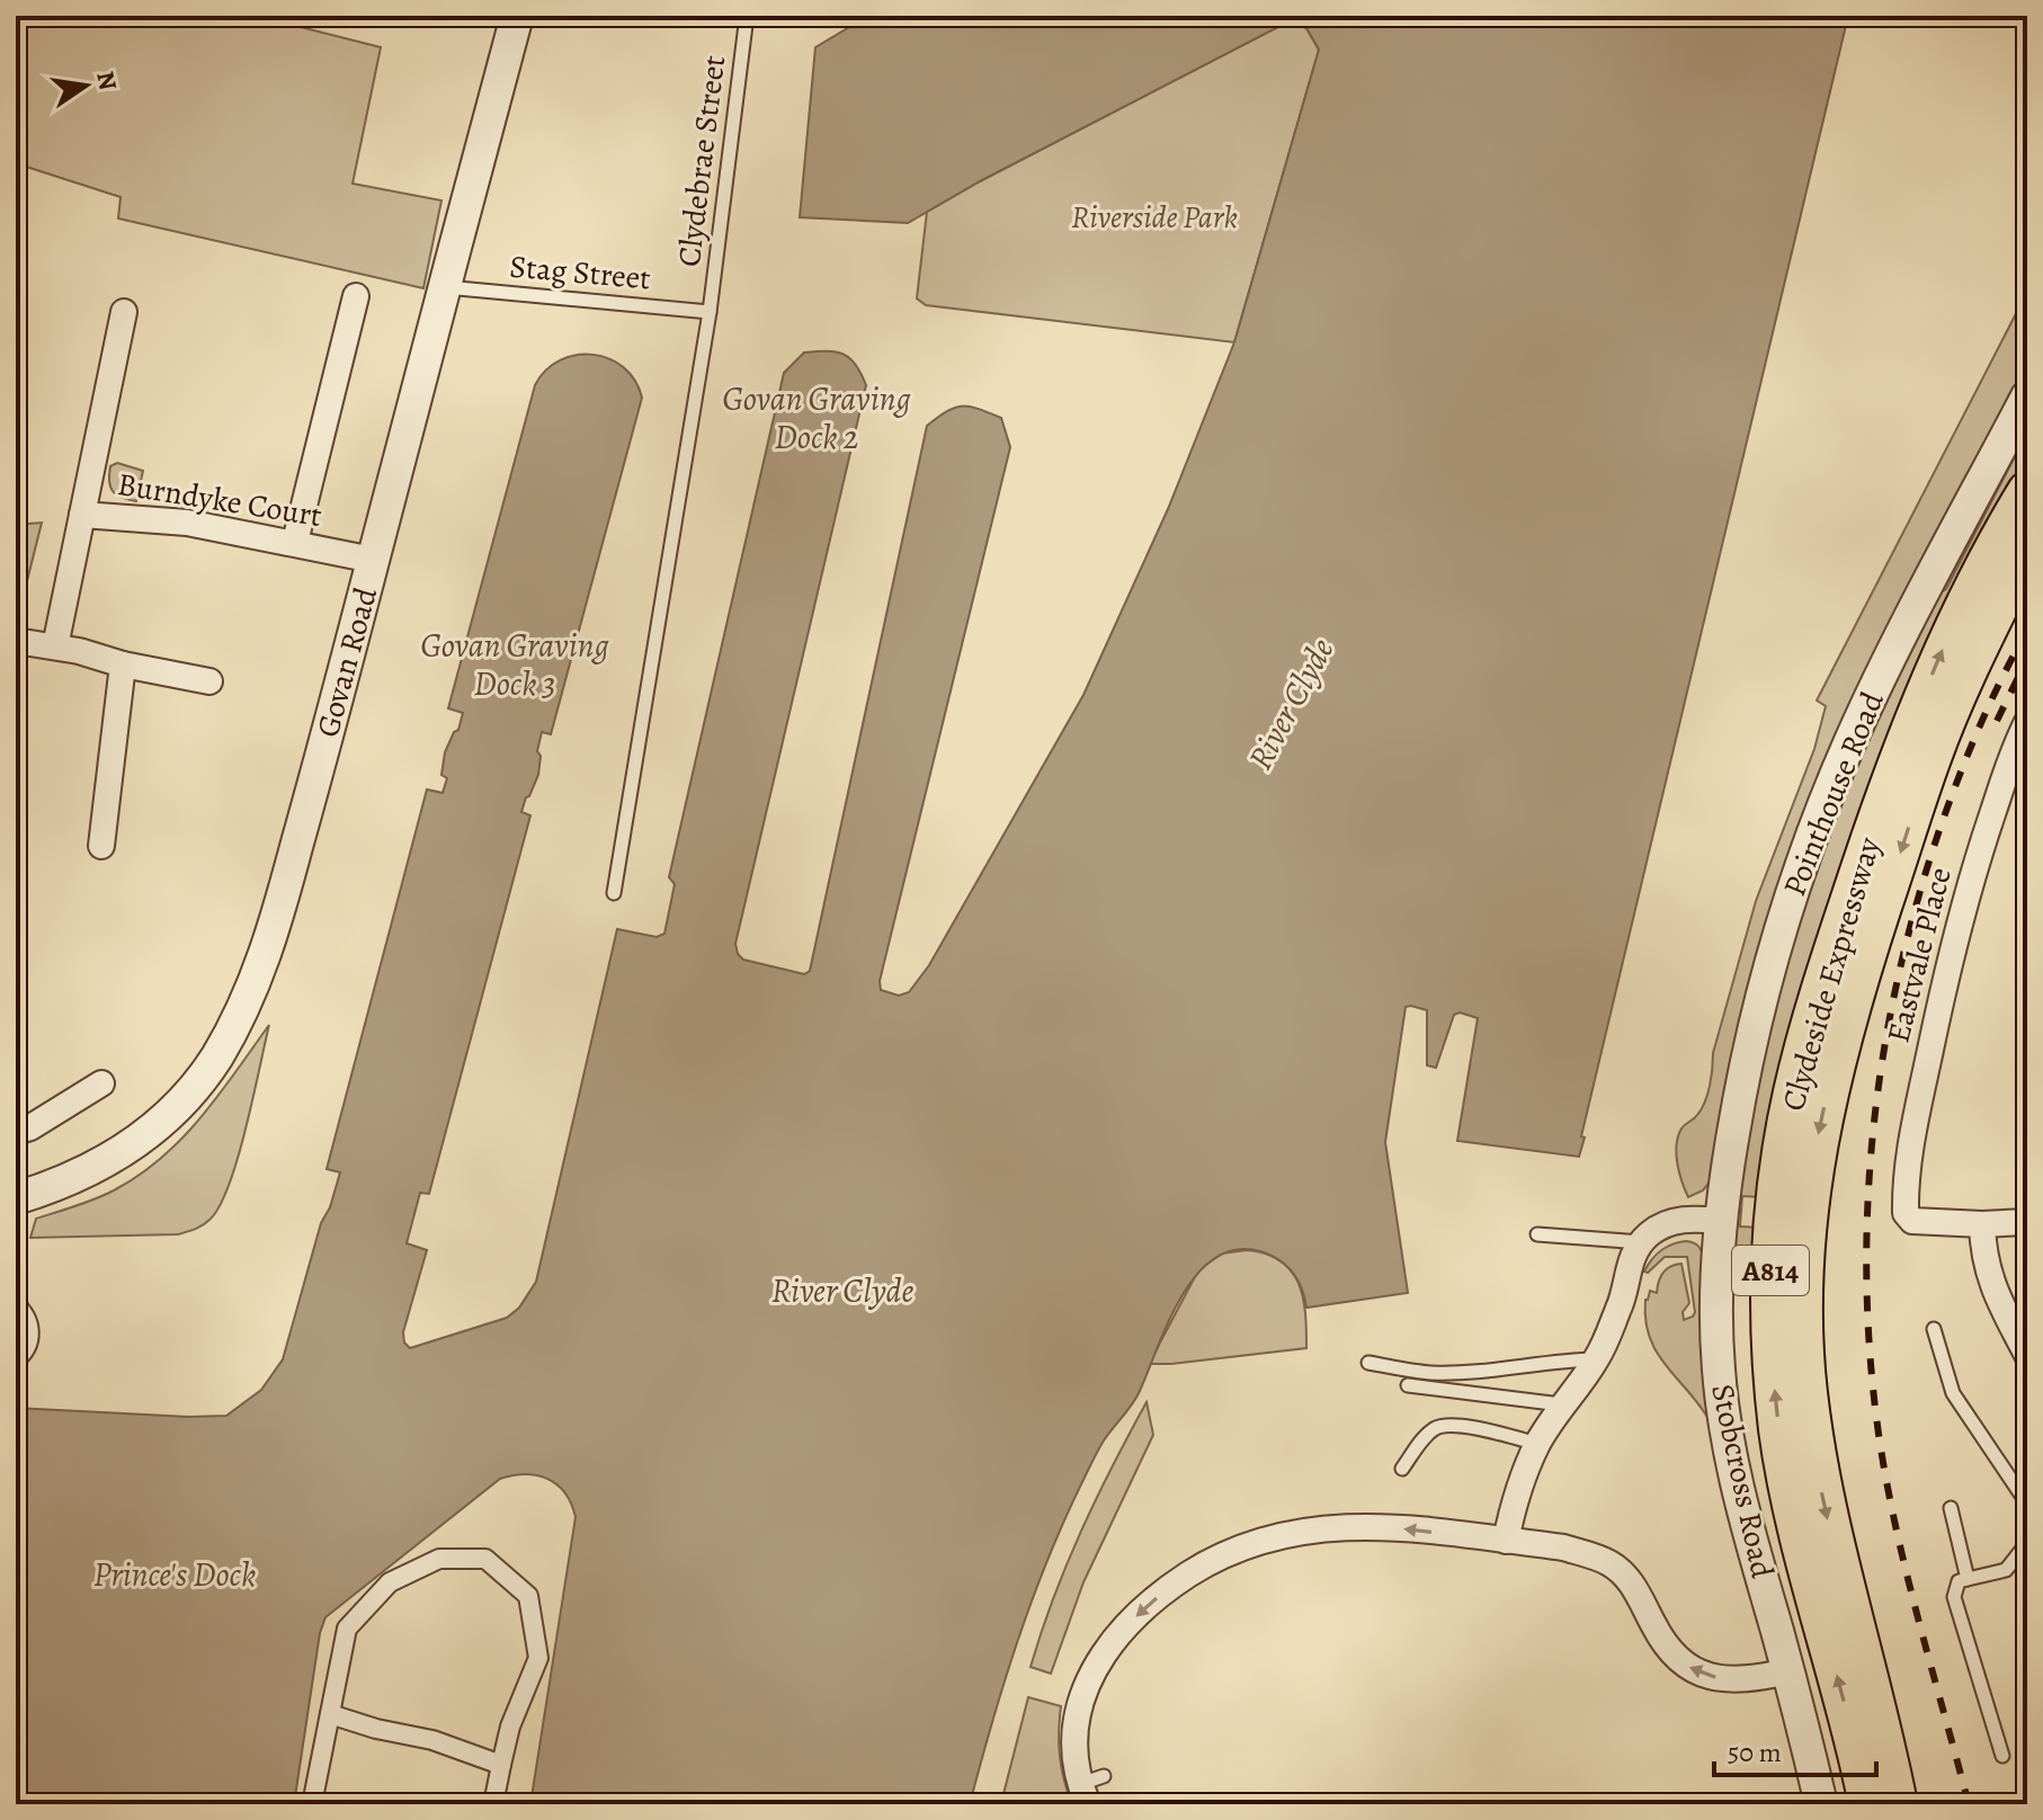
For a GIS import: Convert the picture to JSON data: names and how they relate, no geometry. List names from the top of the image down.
{
  "streets": {
    "main road": ["Clydeside Expressway", "A814"],
    "street": [
      "Burndyke Court",
      "Govan Road",
      "Pointhouse Road",
      "Eastvale Place",
      "Stobcross Road"
    ],
    "lane": ["Clydebrae Street", "Stag Street"]
  },
  "crossings": [
    ["Clydebrae Street", "Stag Street"],
    ["Stag Street", "Govan Road"],
    ["Burndyke Court", "Govan Road"],
    ["Pointhouse Road", "Stobcross Road"]
  ],
  "water": [
    "Govan Graving Dock 2",
    "Govan Graving Dock 3",
    "River Clyde",
    "Prince's Dock"
  ],
  "parks": ["Riverside Park"],
  "scale_bar": "50 m",
  "north": "right"
}
